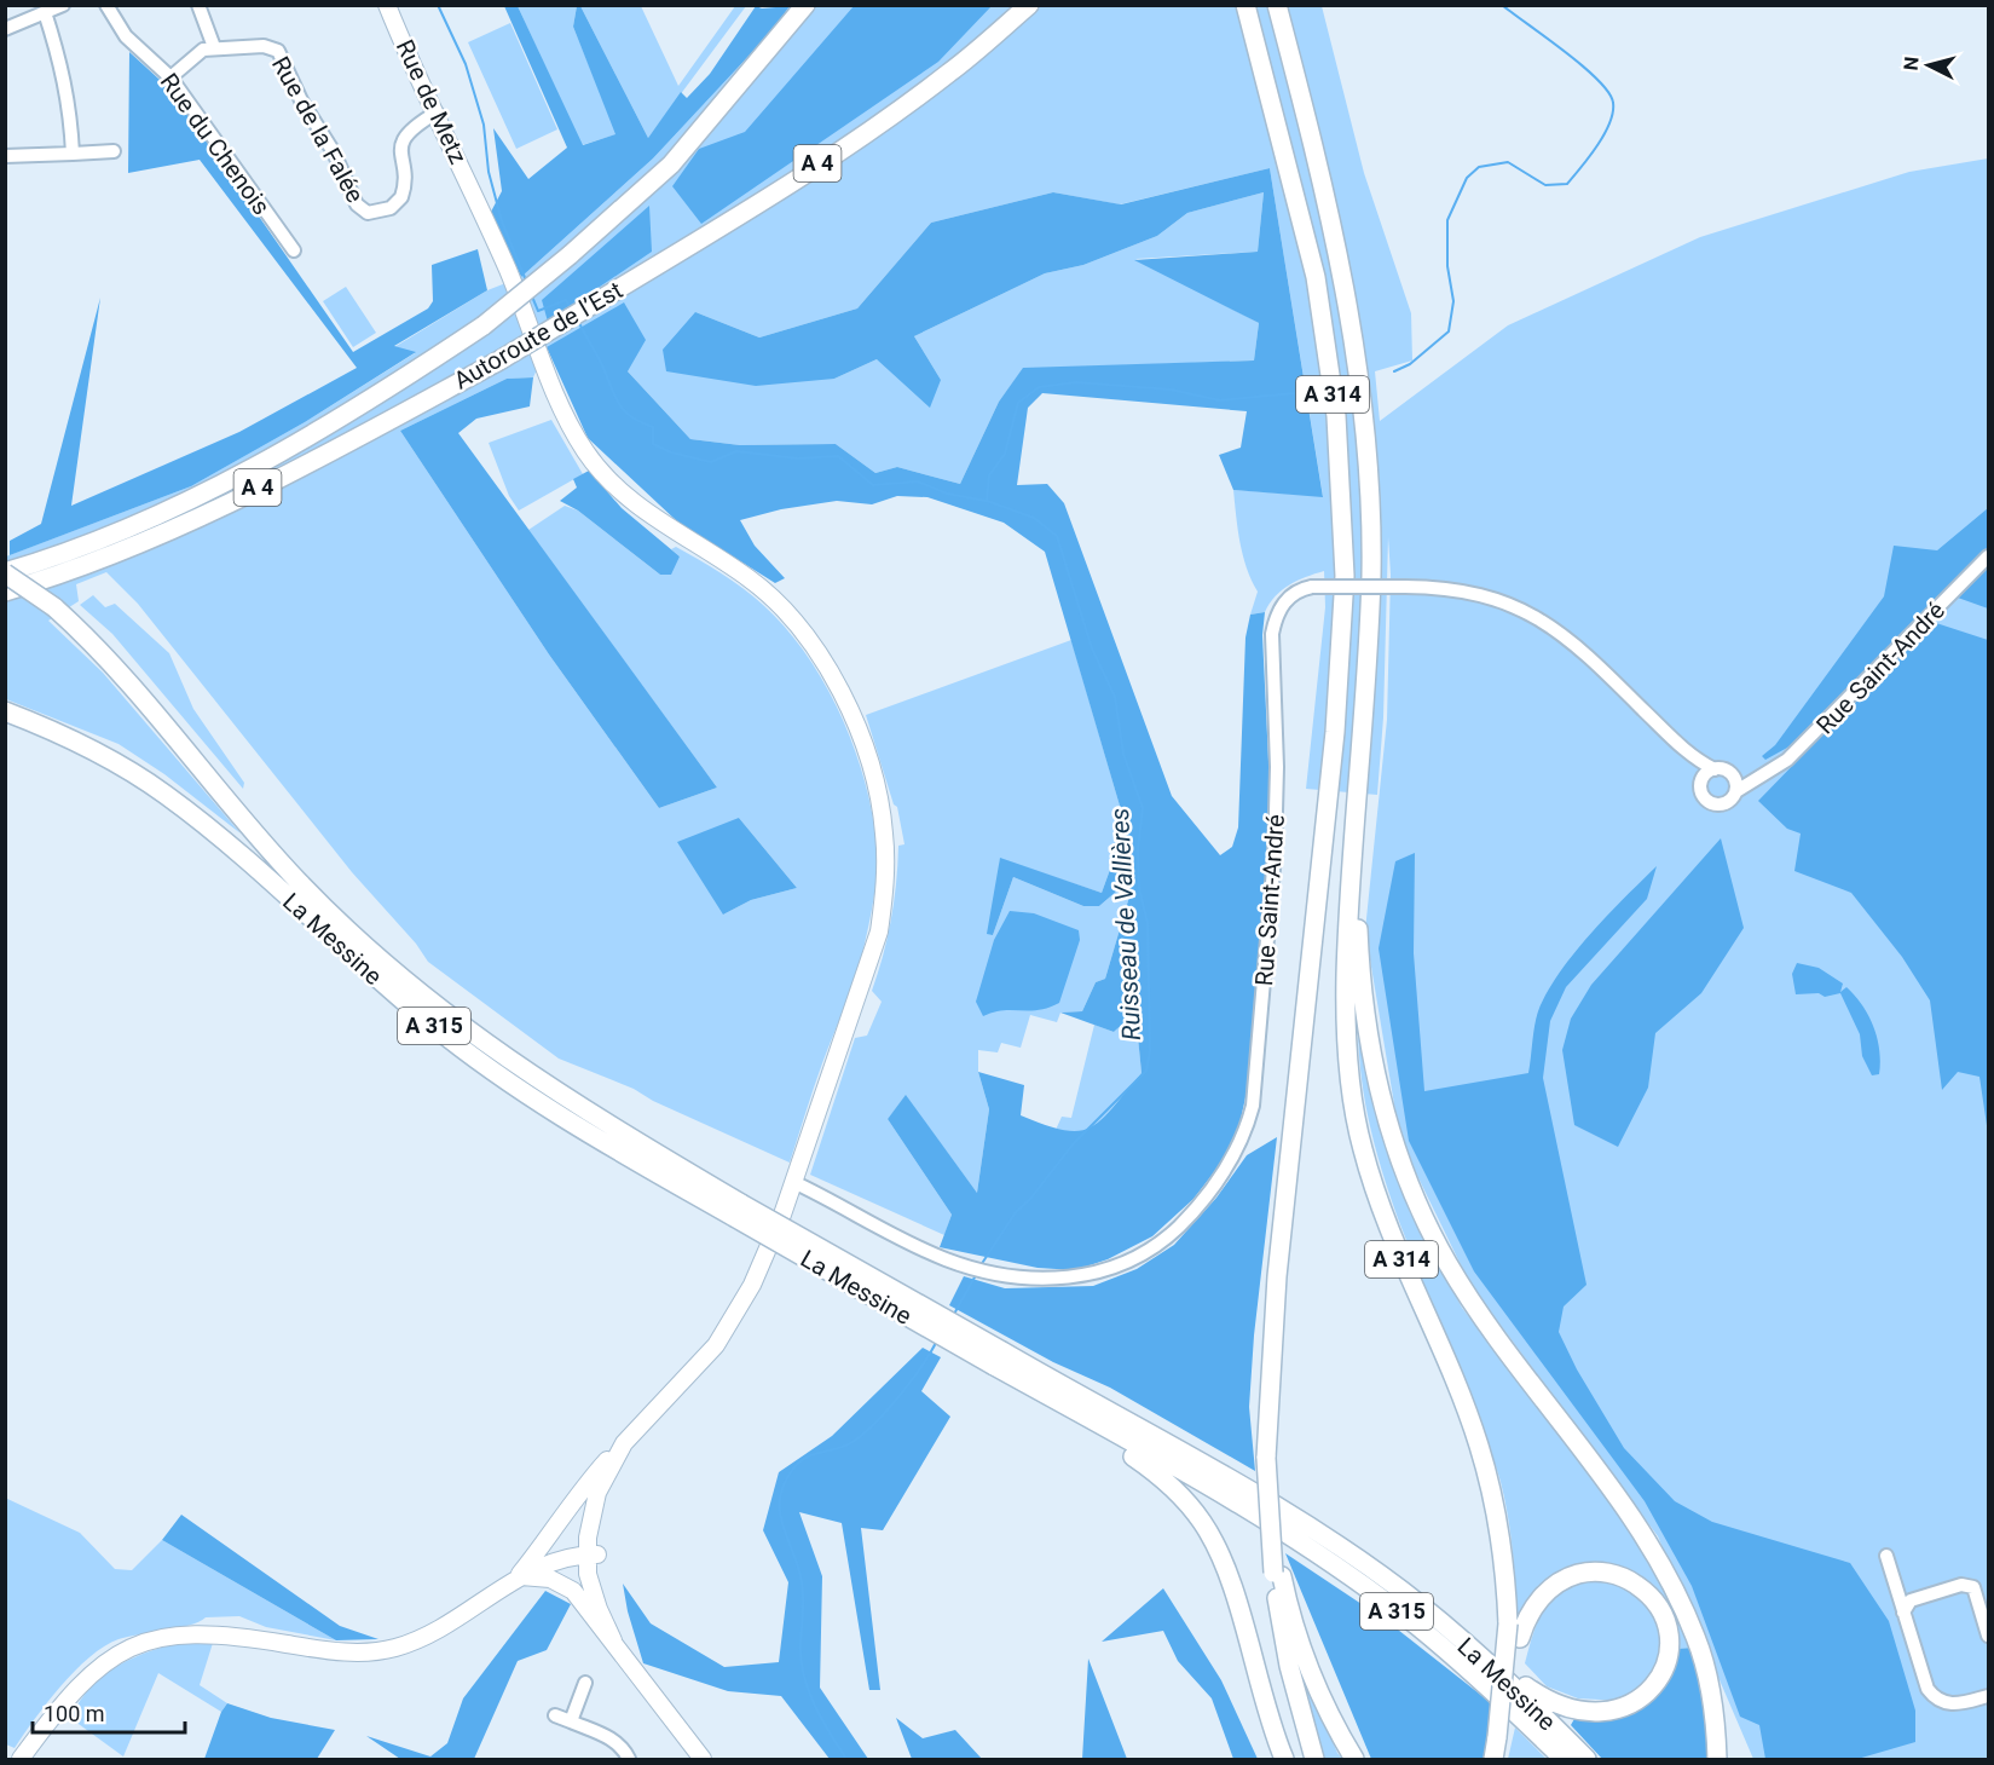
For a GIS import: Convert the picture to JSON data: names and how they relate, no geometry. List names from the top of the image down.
{
  "streets": {
    "highway": [
      "A 4",
      "Autoroute de l’Est",
      "A 314",
      "La Messine",
      "A 315"
    ],
    "main road": ["Rue de Metz"],
    "street": ["Rue de la Falée", "Rue du Chenois", "Rue Saint-André"]
  },
  "crossings": [
    ["Rue de Metz", "Rue de la Falée"],
    ["Rue de Metz", "Rue Saint-André"],
    ["Autoroute de l’Est", "La Messine"]
  ],
  "water": ["Ruisseau de Vallières"],
  "scale_bar": "100 m",
  "north": "left"
}
